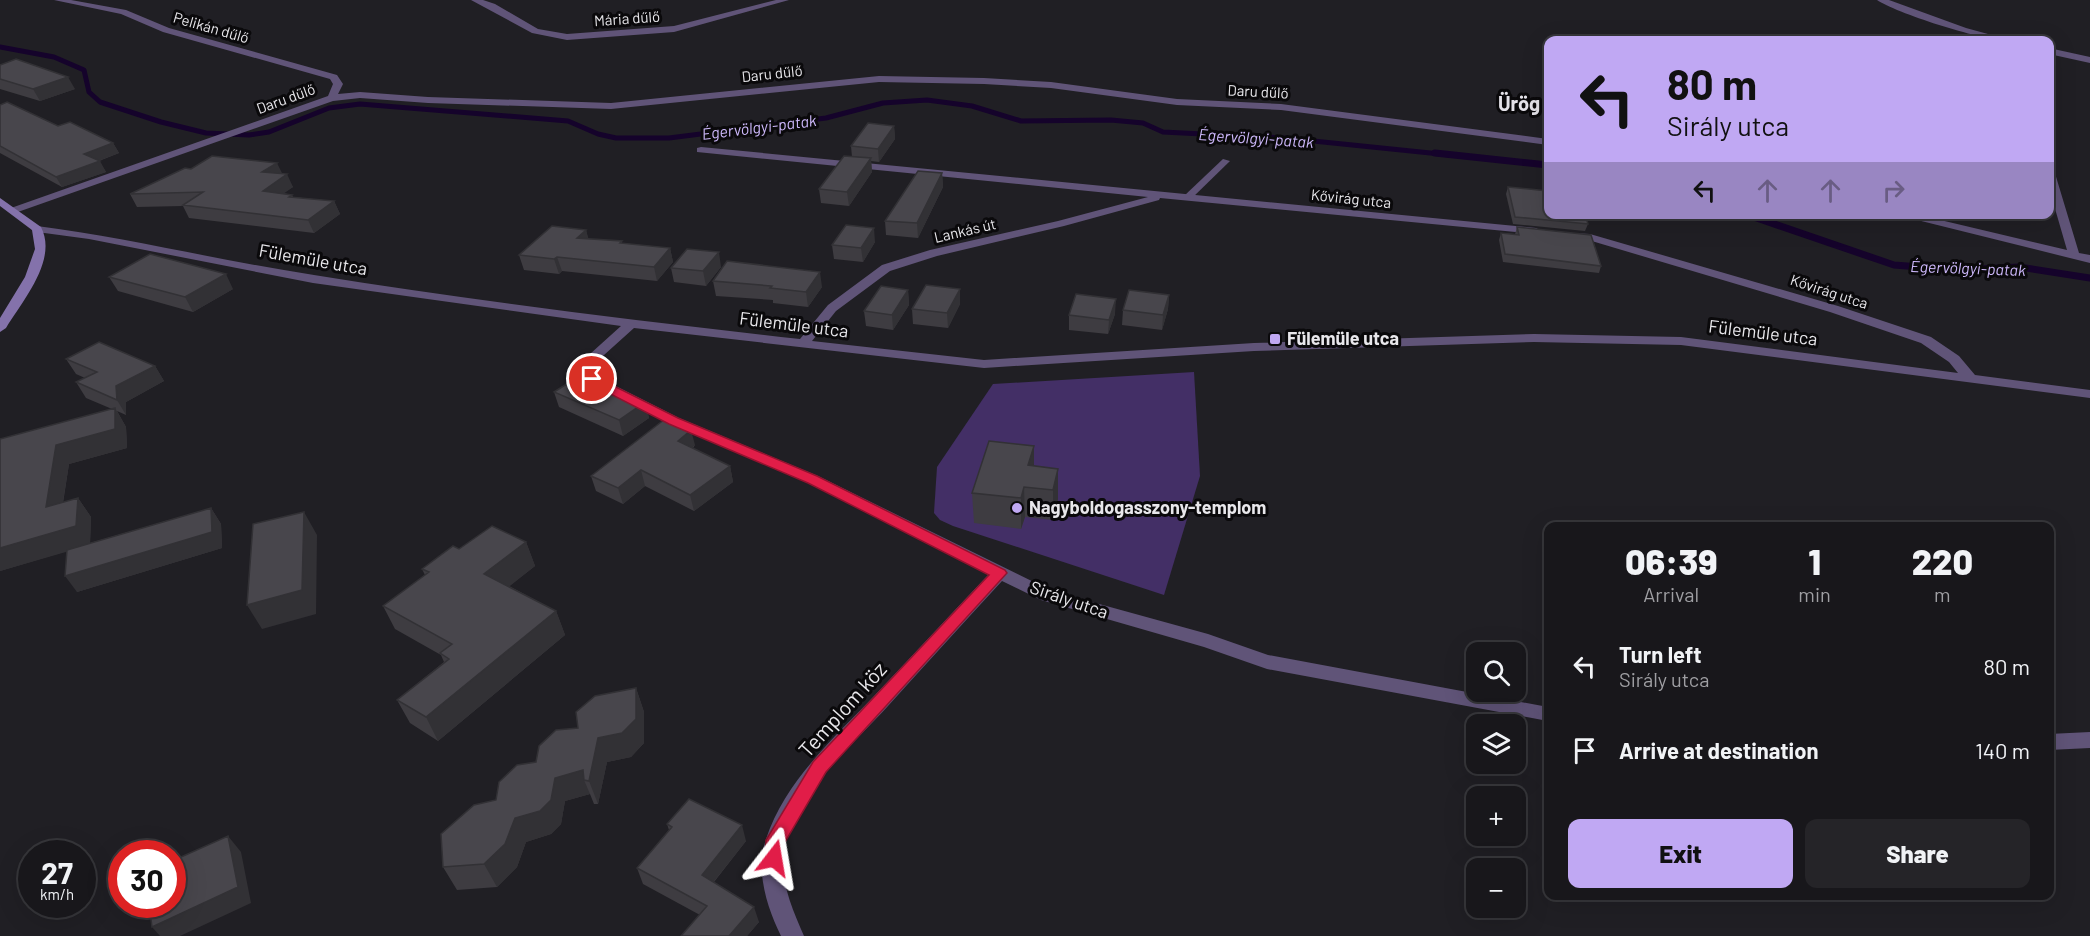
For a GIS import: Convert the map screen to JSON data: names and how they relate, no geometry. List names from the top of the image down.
{
  "streets": {
    "street": [
      "Mária dűlő",
      "Pelikán dűlő",
      "Daru dűlő",
      "Kővirág utca",
      "Lankás út",
      "Fülemüle utca",
      "Sirály utca",
      "Templom köz"
    ]
  },
  "crossings": [
    ["Pelikán dűlő", "Daru dűlő"],
    ["Kővirág utca", "Lankás út"],
    ["Kővirág utca", "Fülemüle utca"],
    ["Lankás út", "Fülemüle utca"],
    ["Fülemüle utca", "Sirály utca"],
    ["Sirály utca", "Templom köz"]
  ],
  "districts": ["Ürög"],
  "water": ["Égervölgyi-patak"],
  "places": {
    "transit": ["Fülemüle utca"],
    "other": ["Nagyboldogasszony-templom"]
  },
  "page": {
    "turn": ["80 m", "Sirály utca"],
    "eta": [
      "06:39",
      "Arrival",
      "1",
      "min",
      "220",
      "m"
    ],
    "list": [
      {
        "name": "Turn left",
        "note": "Sirály utca",
        "value": "80 m"
      },
      {
        "name": "Arrive at destination",
        "value": "140 m"
      }
    ],
    "map_buttons": ["+", "−"],
    "buttons": ["Exit", "Share"],
    "speed": "27 km/h",
    "limit": "30"
  }
}
